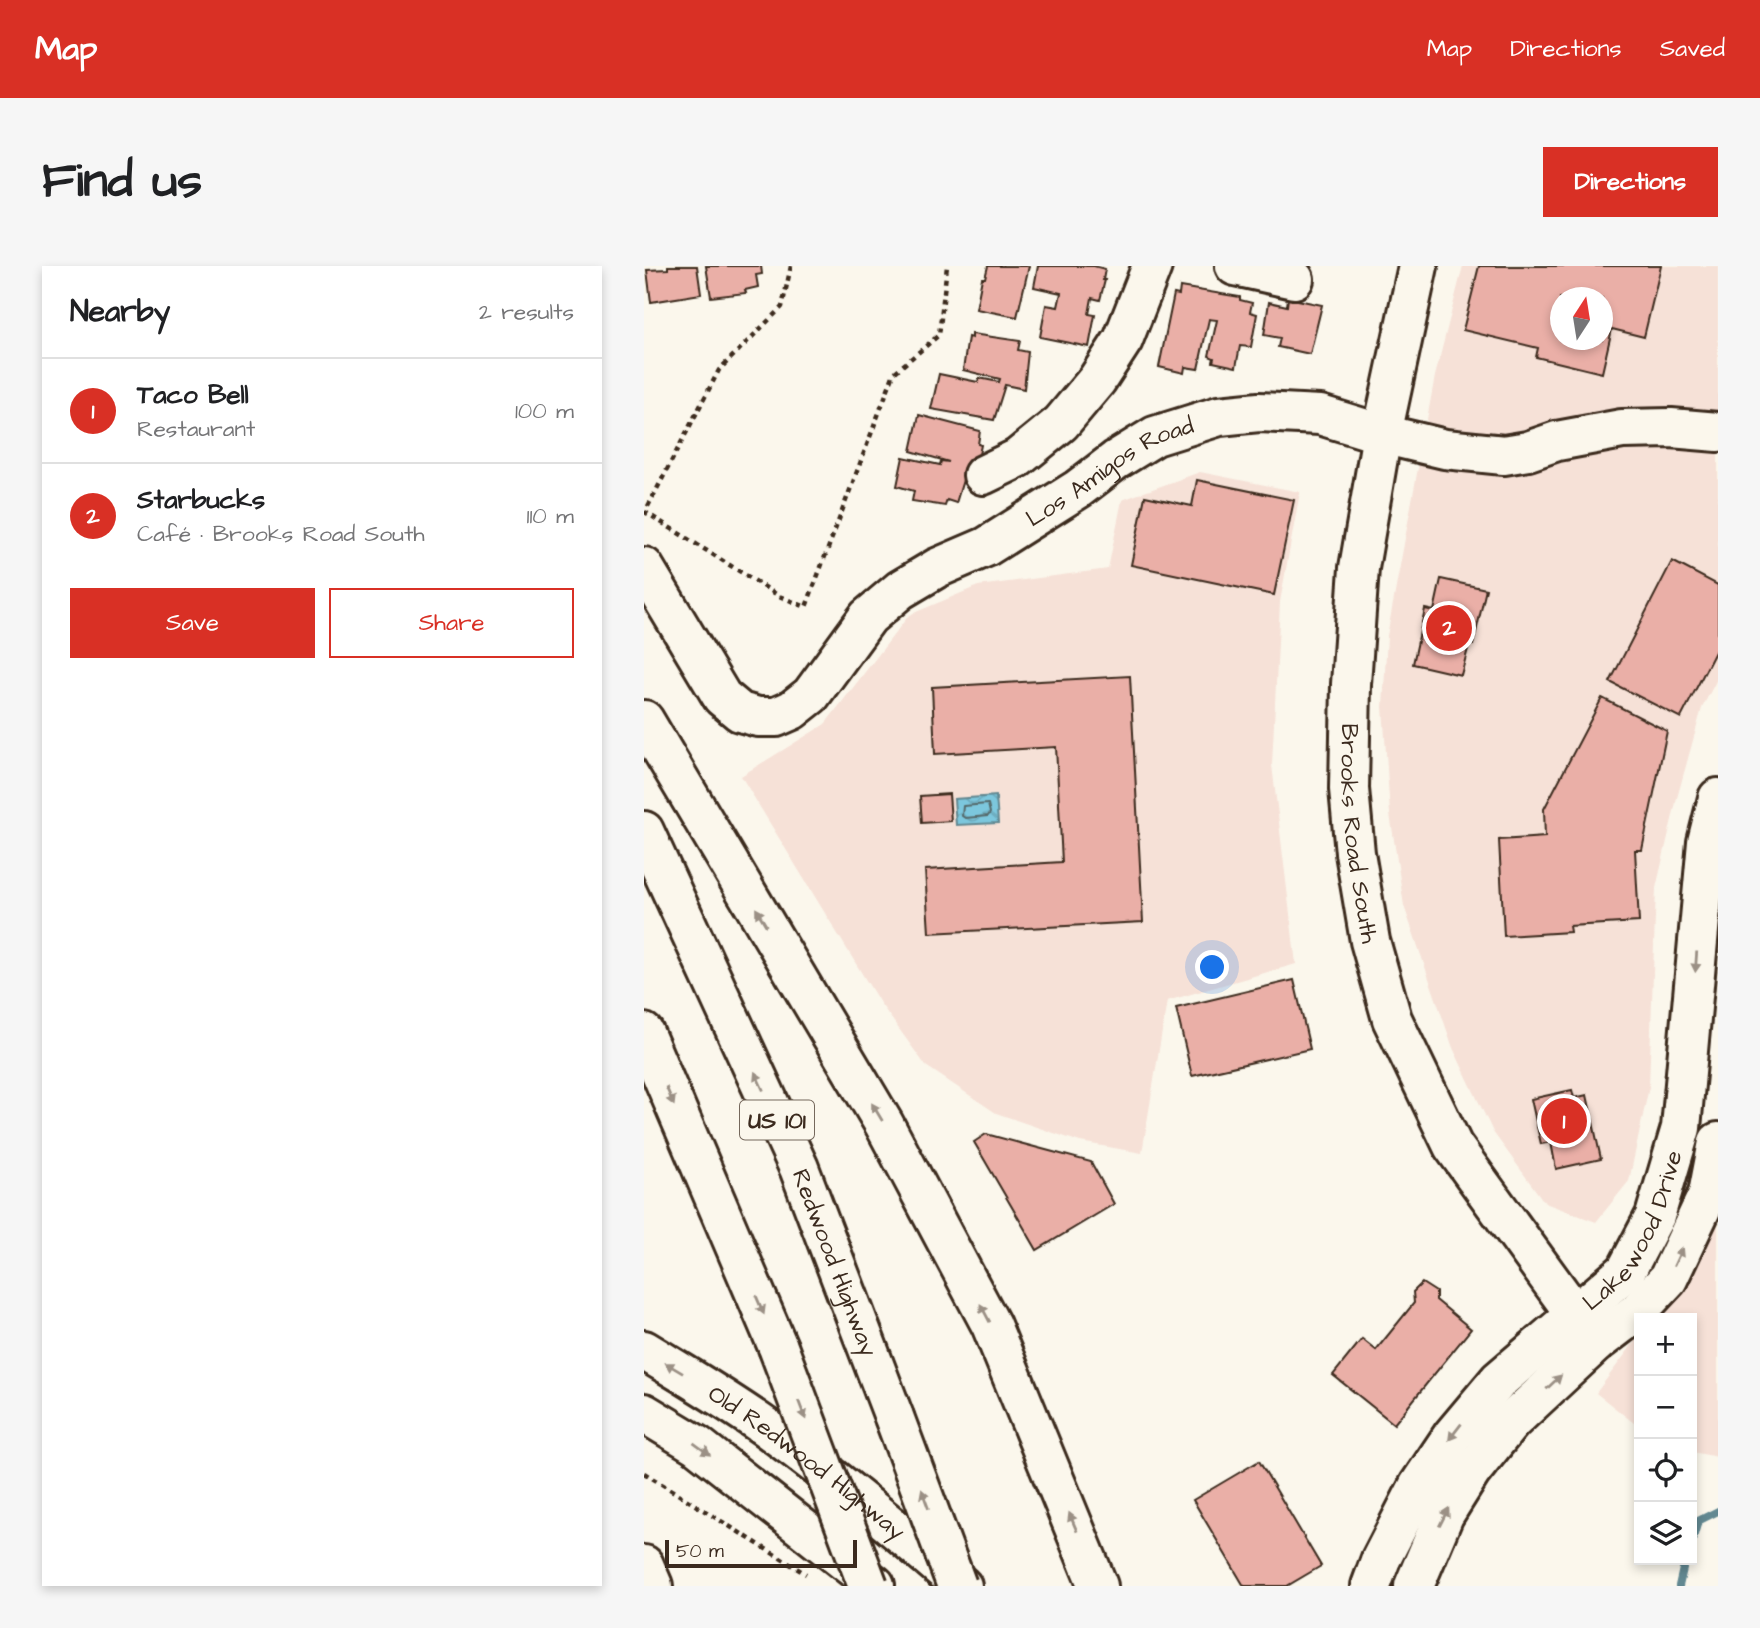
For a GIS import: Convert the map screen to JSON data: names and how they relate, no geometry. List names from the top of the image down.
{
  "streets": {
    "main road": [
      "Los Amigos Road",
      "Brooks Road South",
      "US 101",
      "Lakewood Drive",
      "Redwood Highway",
      "Old Redwood Highway"
    ]
  },
  "crossings": [
    ["Los Amigos Road", "Brooks Road South"],
    ["Brooks Road South", "Lakewood Drive"]
  ],
  "scale_bar": "50 m",
  "north": "top",
  "page": {
    "header": "Map",
    "nav": ["Map", "Directions", "Saved"],
    "buttons": [
      "Directions",
      ["Save", "Share"]
    ],
    "title": "Find us",
    "heading": ["Nearby", "2 results"],
    "list": [
      {
        "mark": "1",
        "name": "Taco Bell",
        "note": "Restaurant",
        "value": "100 m"
      },
      {
        "mark": "2",
        "name": "Starbucks",
        "note": "Café · Brooks Road South",
        "value": "110 m"
      }
    ],
    "pins": ["2", "1"],
    "map_buttons": ["+", "−"],
    "scale": "50 m"
  }
}
